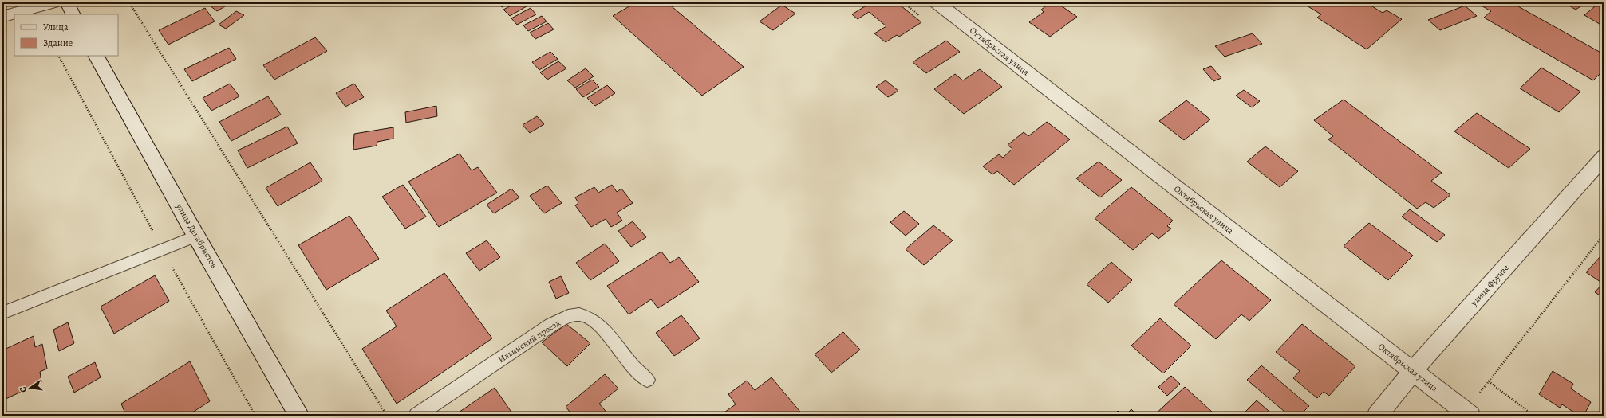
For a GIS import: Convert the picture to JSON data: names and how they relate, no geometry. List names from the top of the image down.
{
  "streets": {
    "street": ["Октябрьская улица", "улица Декабристов", "улица Фрунзе"],
    "lane": ["Ильинский проезд"]
  },
  "crossings": [
    ["Октябрьская улица", "улица Фрунзе"]
  ],
  "legend": ["Улица", "Здание"],
  "north": "left"
}
